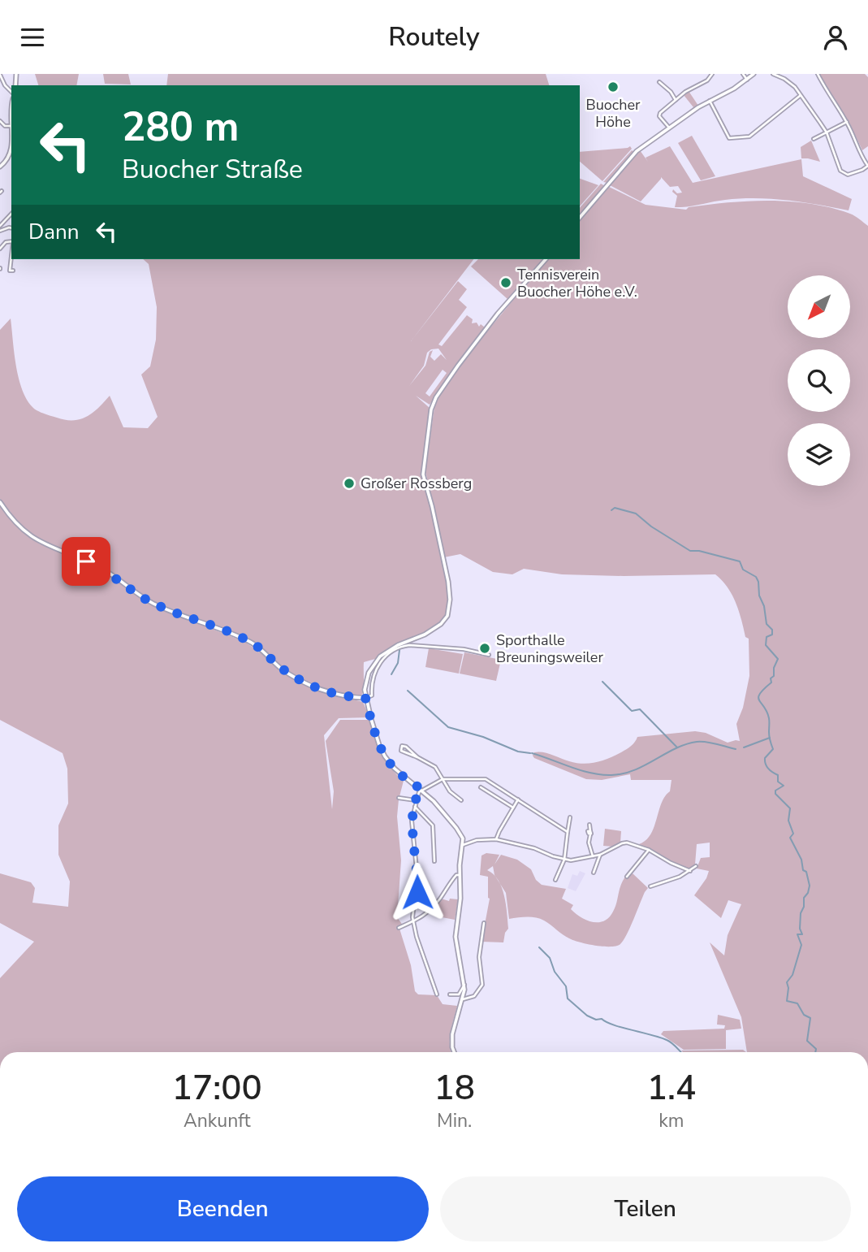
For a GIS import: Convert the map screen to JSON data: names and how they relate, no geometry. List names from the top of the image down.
{
  "places": [
    "Buocher Höhe",
    "Tennisverein Buocher Höhe e.V.",
    "Großer Rossberg",
    "Sporthalle Breuningsweiler"
  ],
  "north": "bottom left",
  "page": {
    "header": "Routely",
    "turn": ["280 m", "Buocher Straße"],
    "then": "Dann",
    "eta": [
      "17:00",
      "Ankunft",
      "18",
      "Min.",
      "1.4",
      "km"
    ],
    "buttons": ["Beenden", "Teilen"]
  }
}
